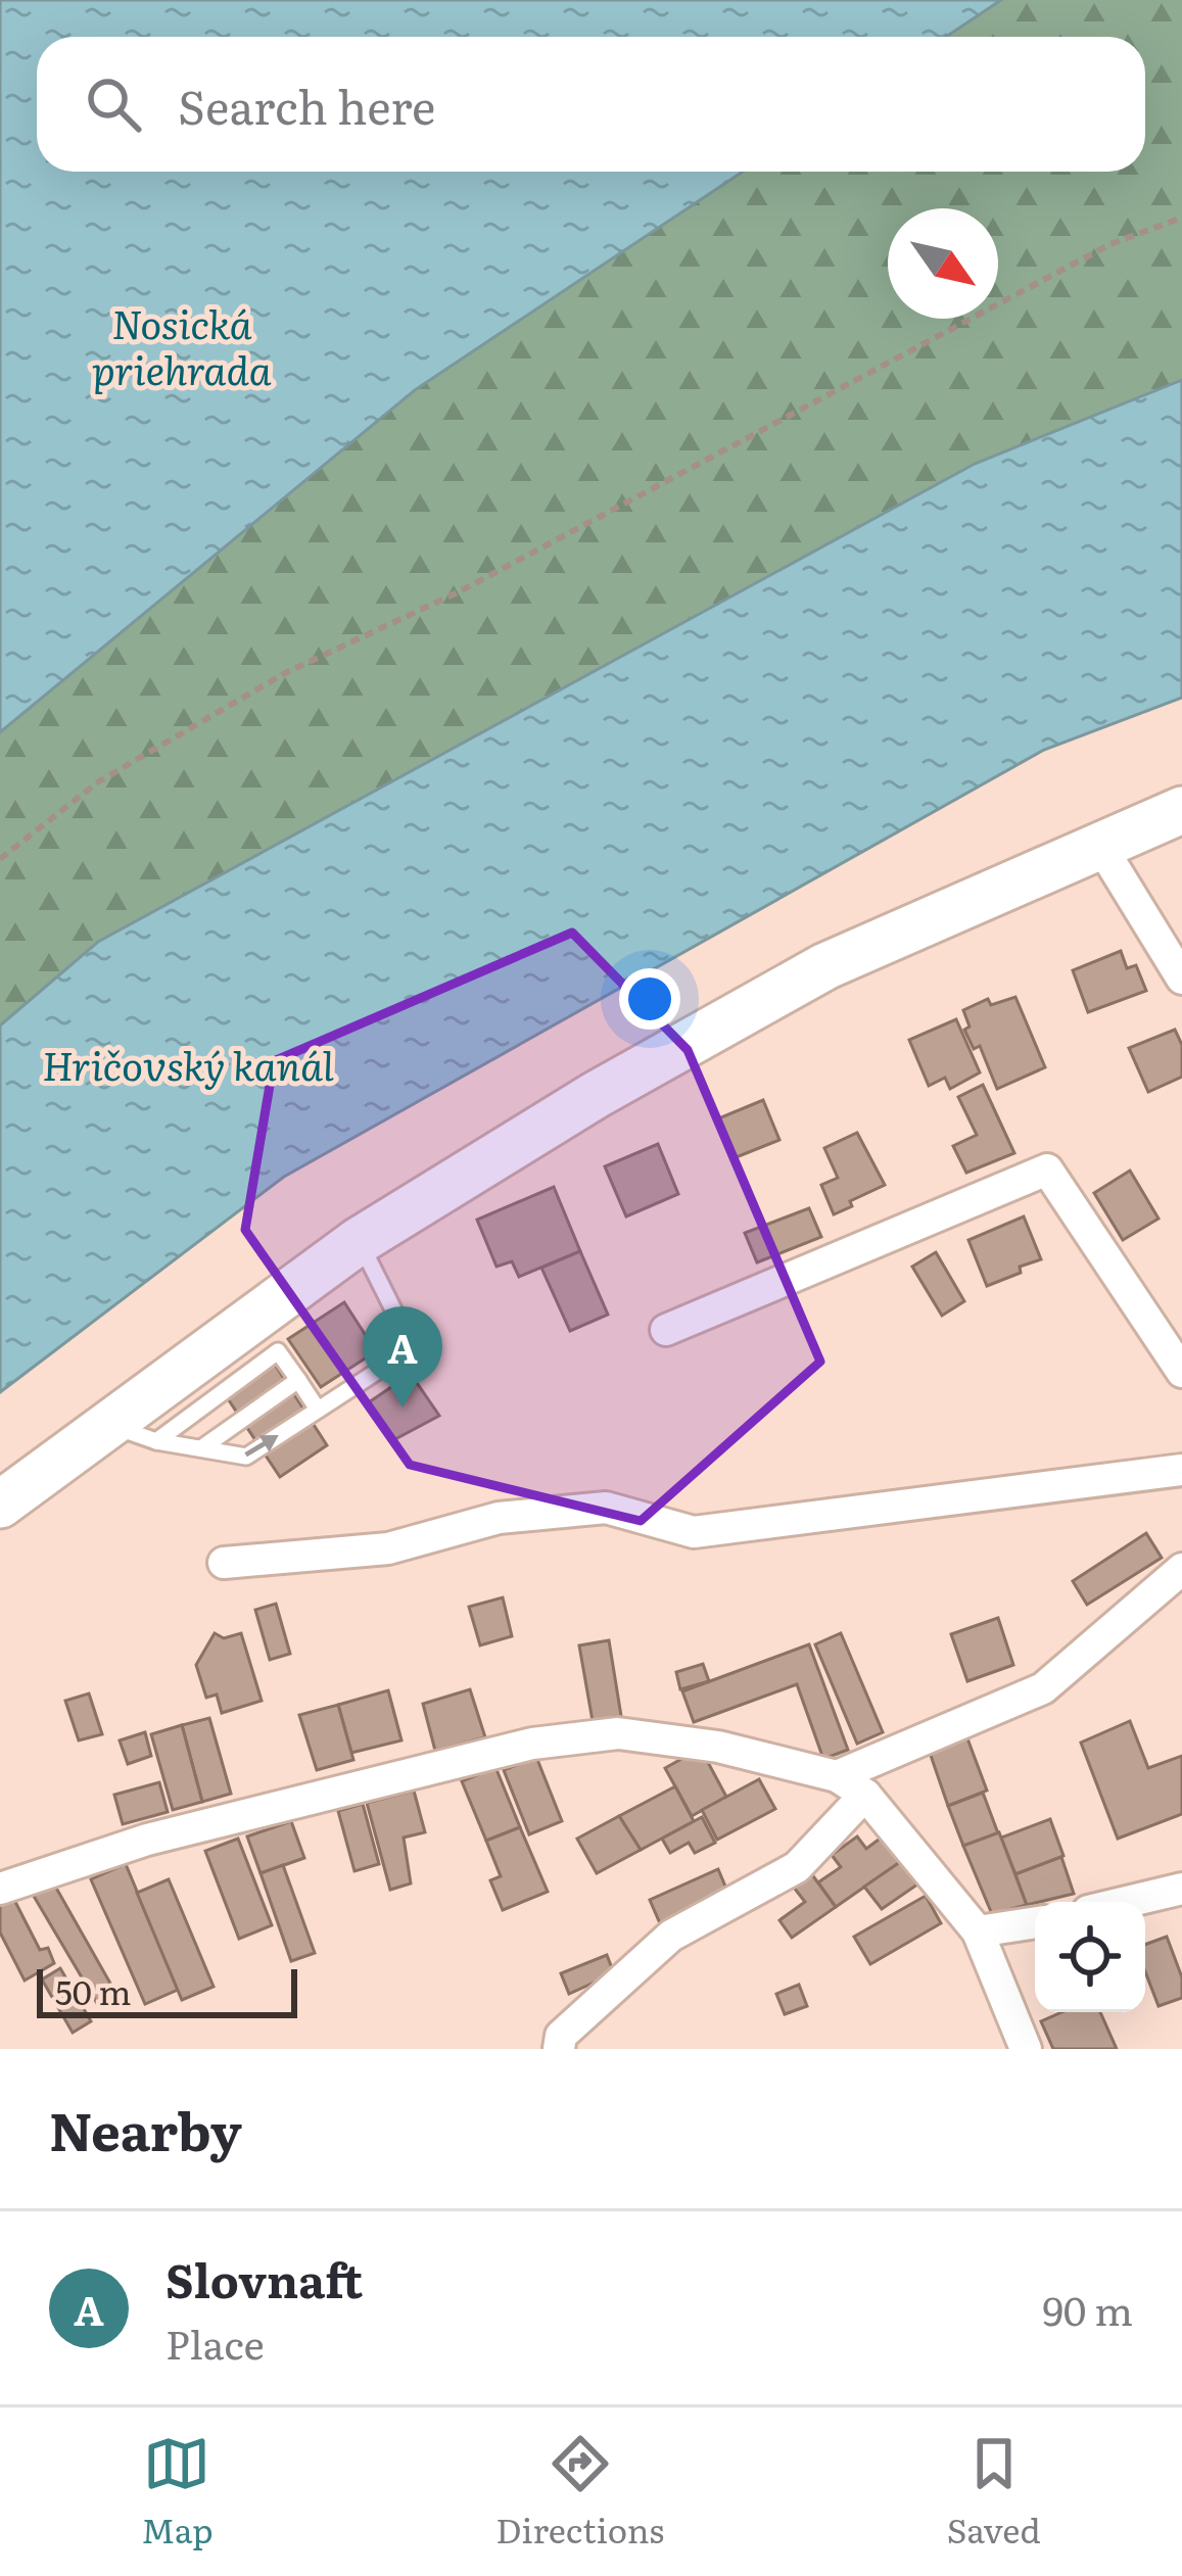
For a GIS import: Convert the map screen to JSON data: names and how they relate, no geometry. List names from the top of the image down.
{
  "water": ["Nosická priehrada", "Hričovský kanál"],
  "scale_bar": "50 m",
  "north": "bottom right",
  "page": {
    "search": "Search here",
    "pins": "A",
    "scale": "50 m",
    "heading": "Nearby",
    "list": [
      {
        "mark": "A",
        "name": "Slovnaft",
        "note": "Place",
        "value": "90 m"
      }
    ],
    "nav": ["Map", "Directions", "Saved"]
  }
}
